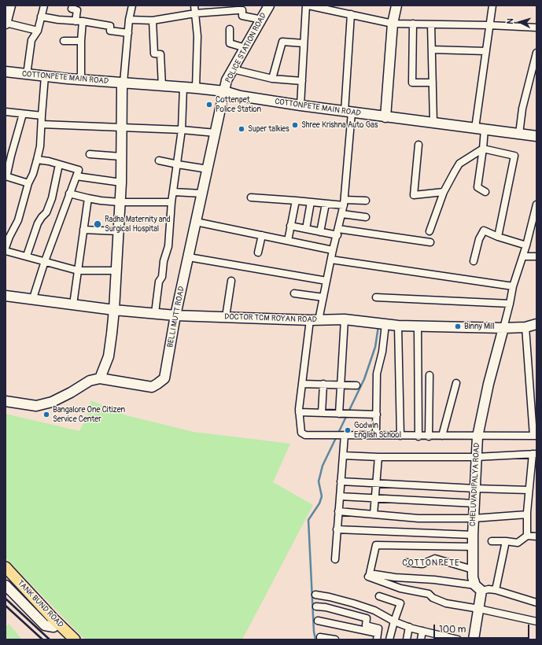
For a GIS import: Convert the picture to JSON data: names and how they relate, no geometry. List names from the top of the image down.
{
  "streets": {
    "main road": ["TANK BUND ROAD"],
    "street": [
      "POLICE STATION ROAD",
      "COTTONPETE MAIN ROAD",
      "BELLI MUTT ROAD",
      "DOCTOR TCM ROYAN ROAD",
      "CHELUVADIPALYA ROAD"
    ]
  },
  "crossings": [
    ["POLICE STATION ROAD", "COTTONPETE MAIN ROAD"],
    ["POLICE STATION ROAD", "BELLI MUTT ROAD"],
    ["COTTONPETE MAIN ROAD", "BELLI MUTT ROAD"],
    ["BELLI MUTT ROAD", "DOCTOR TCM ROYAN ROAD"],
    ["DOCTOR TCM ROYAN ROAD", "CHELUVADIPALYA ROAD"]
  ],
  "districts": ["COTTONPETE"],
  "places": [
    "Cottenpet Police Station",
    "Shree Krishna Auto Gas",
    "Super talkies",
    "Radha Maternity and Surgical Hospital",
    "Binny Mill",
    "Bangalore One Citizen Service Center",
    "Godwin English School"
  ],
  "scale_bar": "100 m",
  "north": "left"
}
